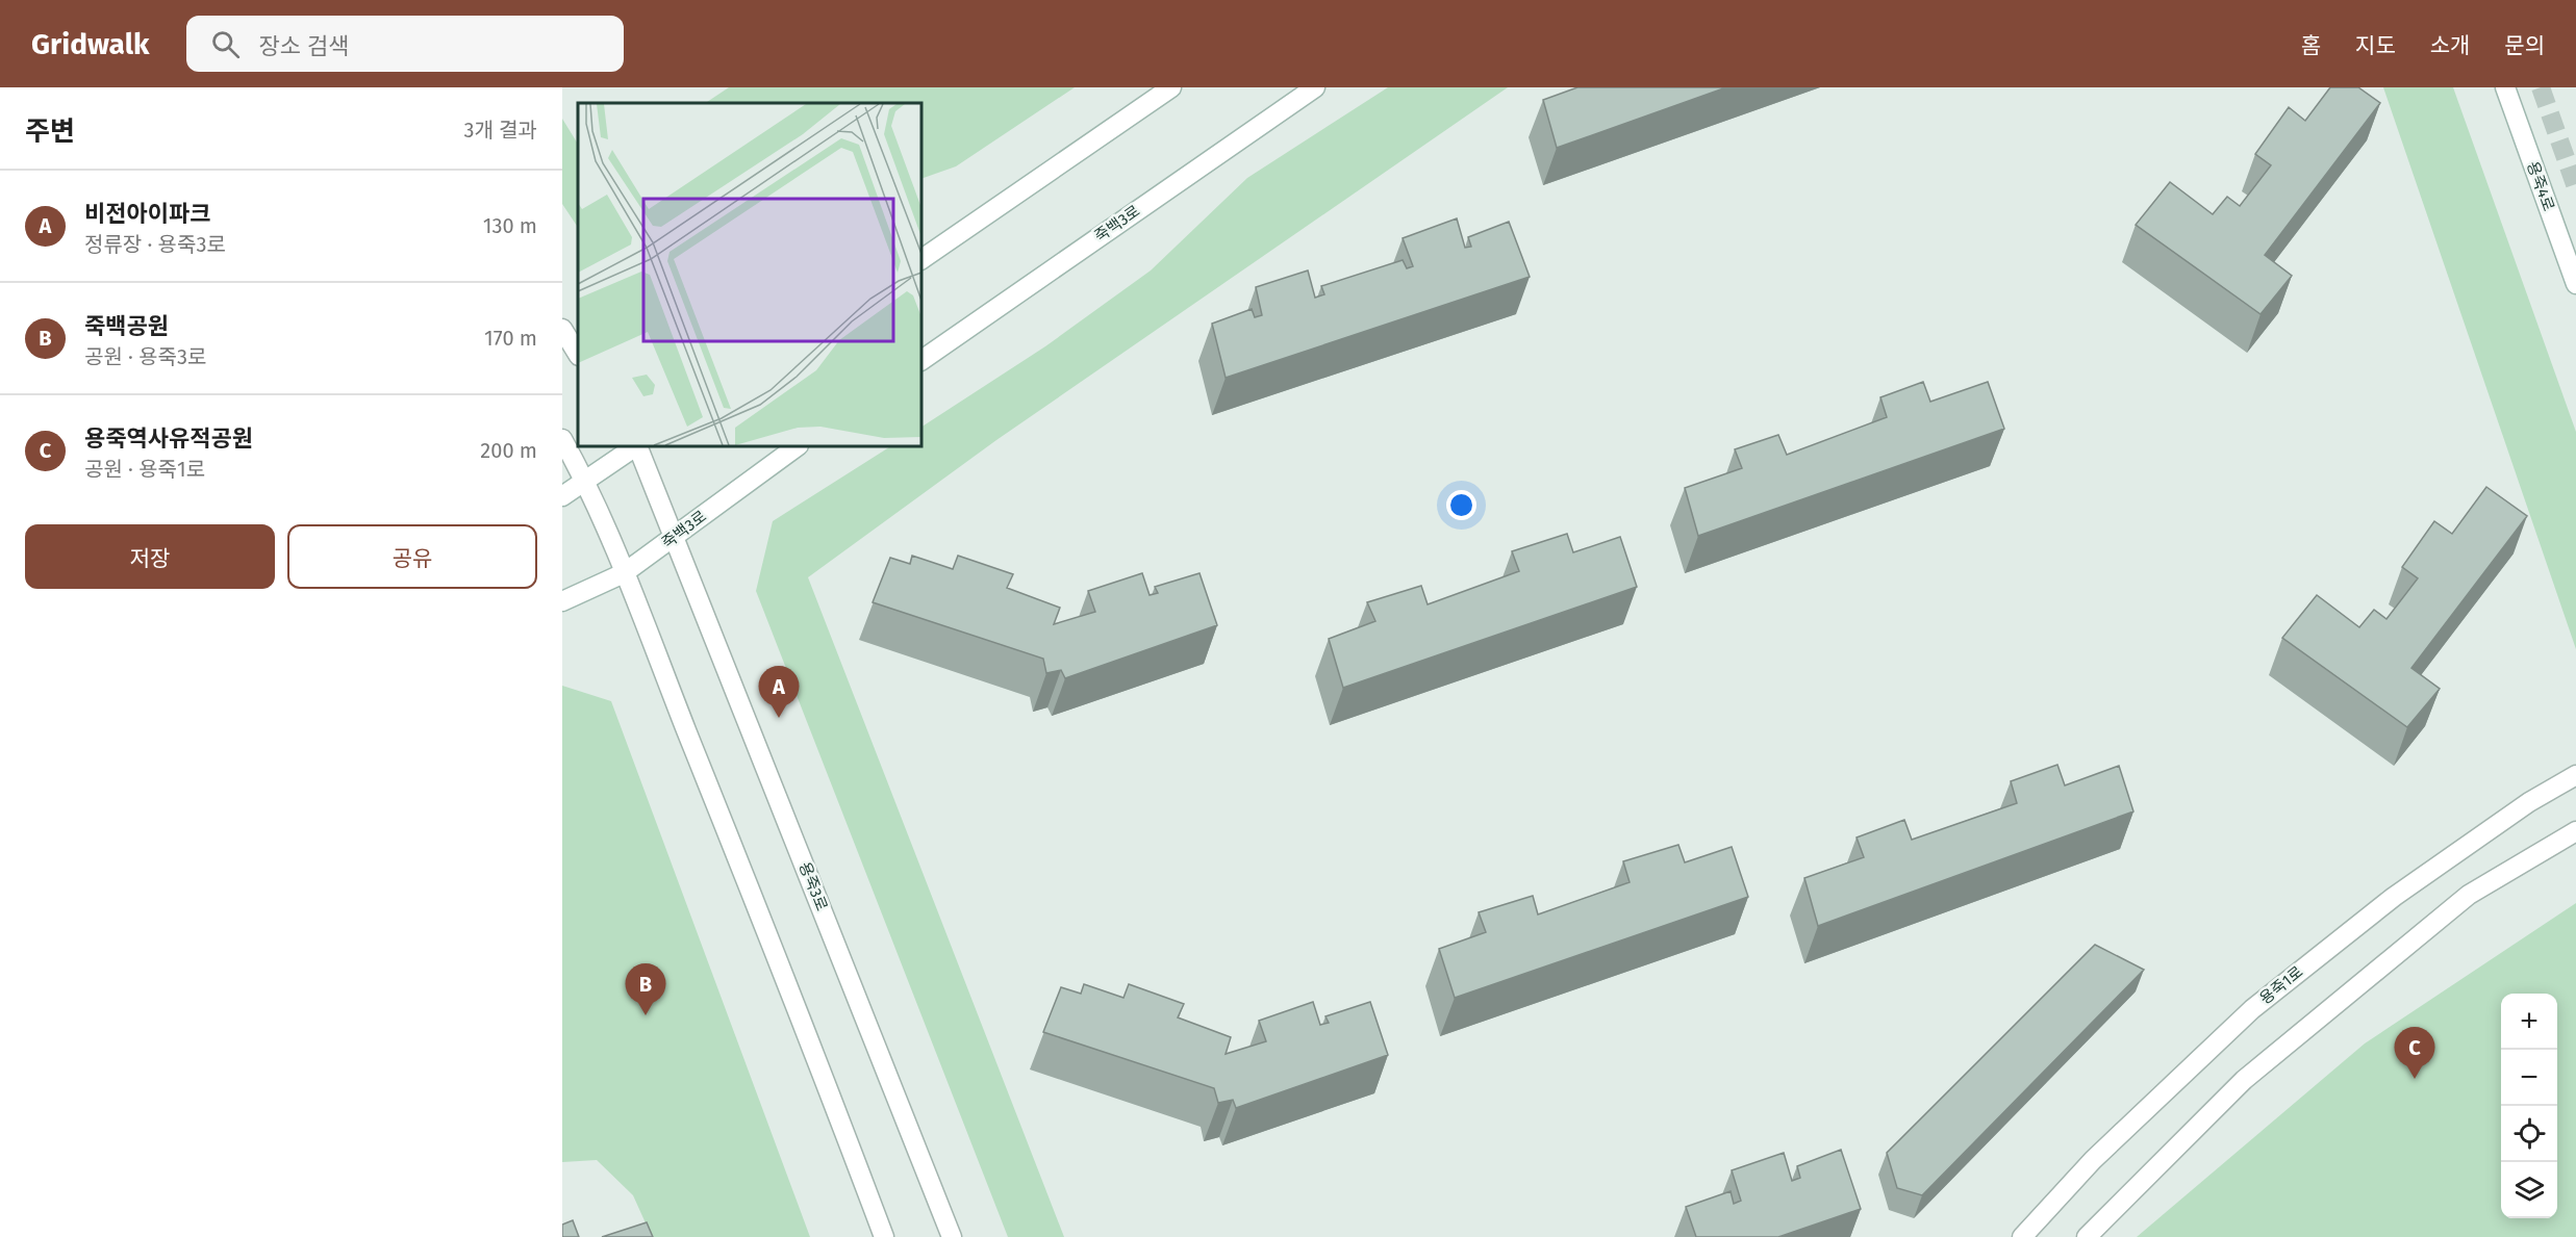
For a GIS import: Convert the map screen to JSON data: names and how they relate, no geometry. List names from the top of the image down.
{
  "streets": {
    "street": [
      "용죽4로",
      "죽백3로",
      "용죽3로",
      "용죽1로"
    ]
  },
  "crossings": [
    ["죽백3로", "용죽3로"]
  ],
  "page": {
    "header": "Gridwalk",
    "search": "장소 검색",
    "nav": [
      "홈",
      "지도",
      "소개",
      "문의"
    ],
    "heading": ["주변", "3개 결과"],
    "list": [
      {
        "mark": "A",
        "name": "비전아이파크",
        "note": "정류장 · 용죽3로",
        "value": "130 m"
      },
      {
        "mark": "B",
        "name": "죽백공원",
        "note": "공원 · 용죽3로",
        "value": "170 m"
      },
      {
        "mark": "C",
        "name": "용죽역사유적공원",
        "note": "공원 · 용죽1로",
        "value": "200 m"
      }
    ],
    "buttons": ["저장", "공유"],
    "pins": ["A", "B", "C"],
    "map_buttons": ["+", "−"]
  }
}
